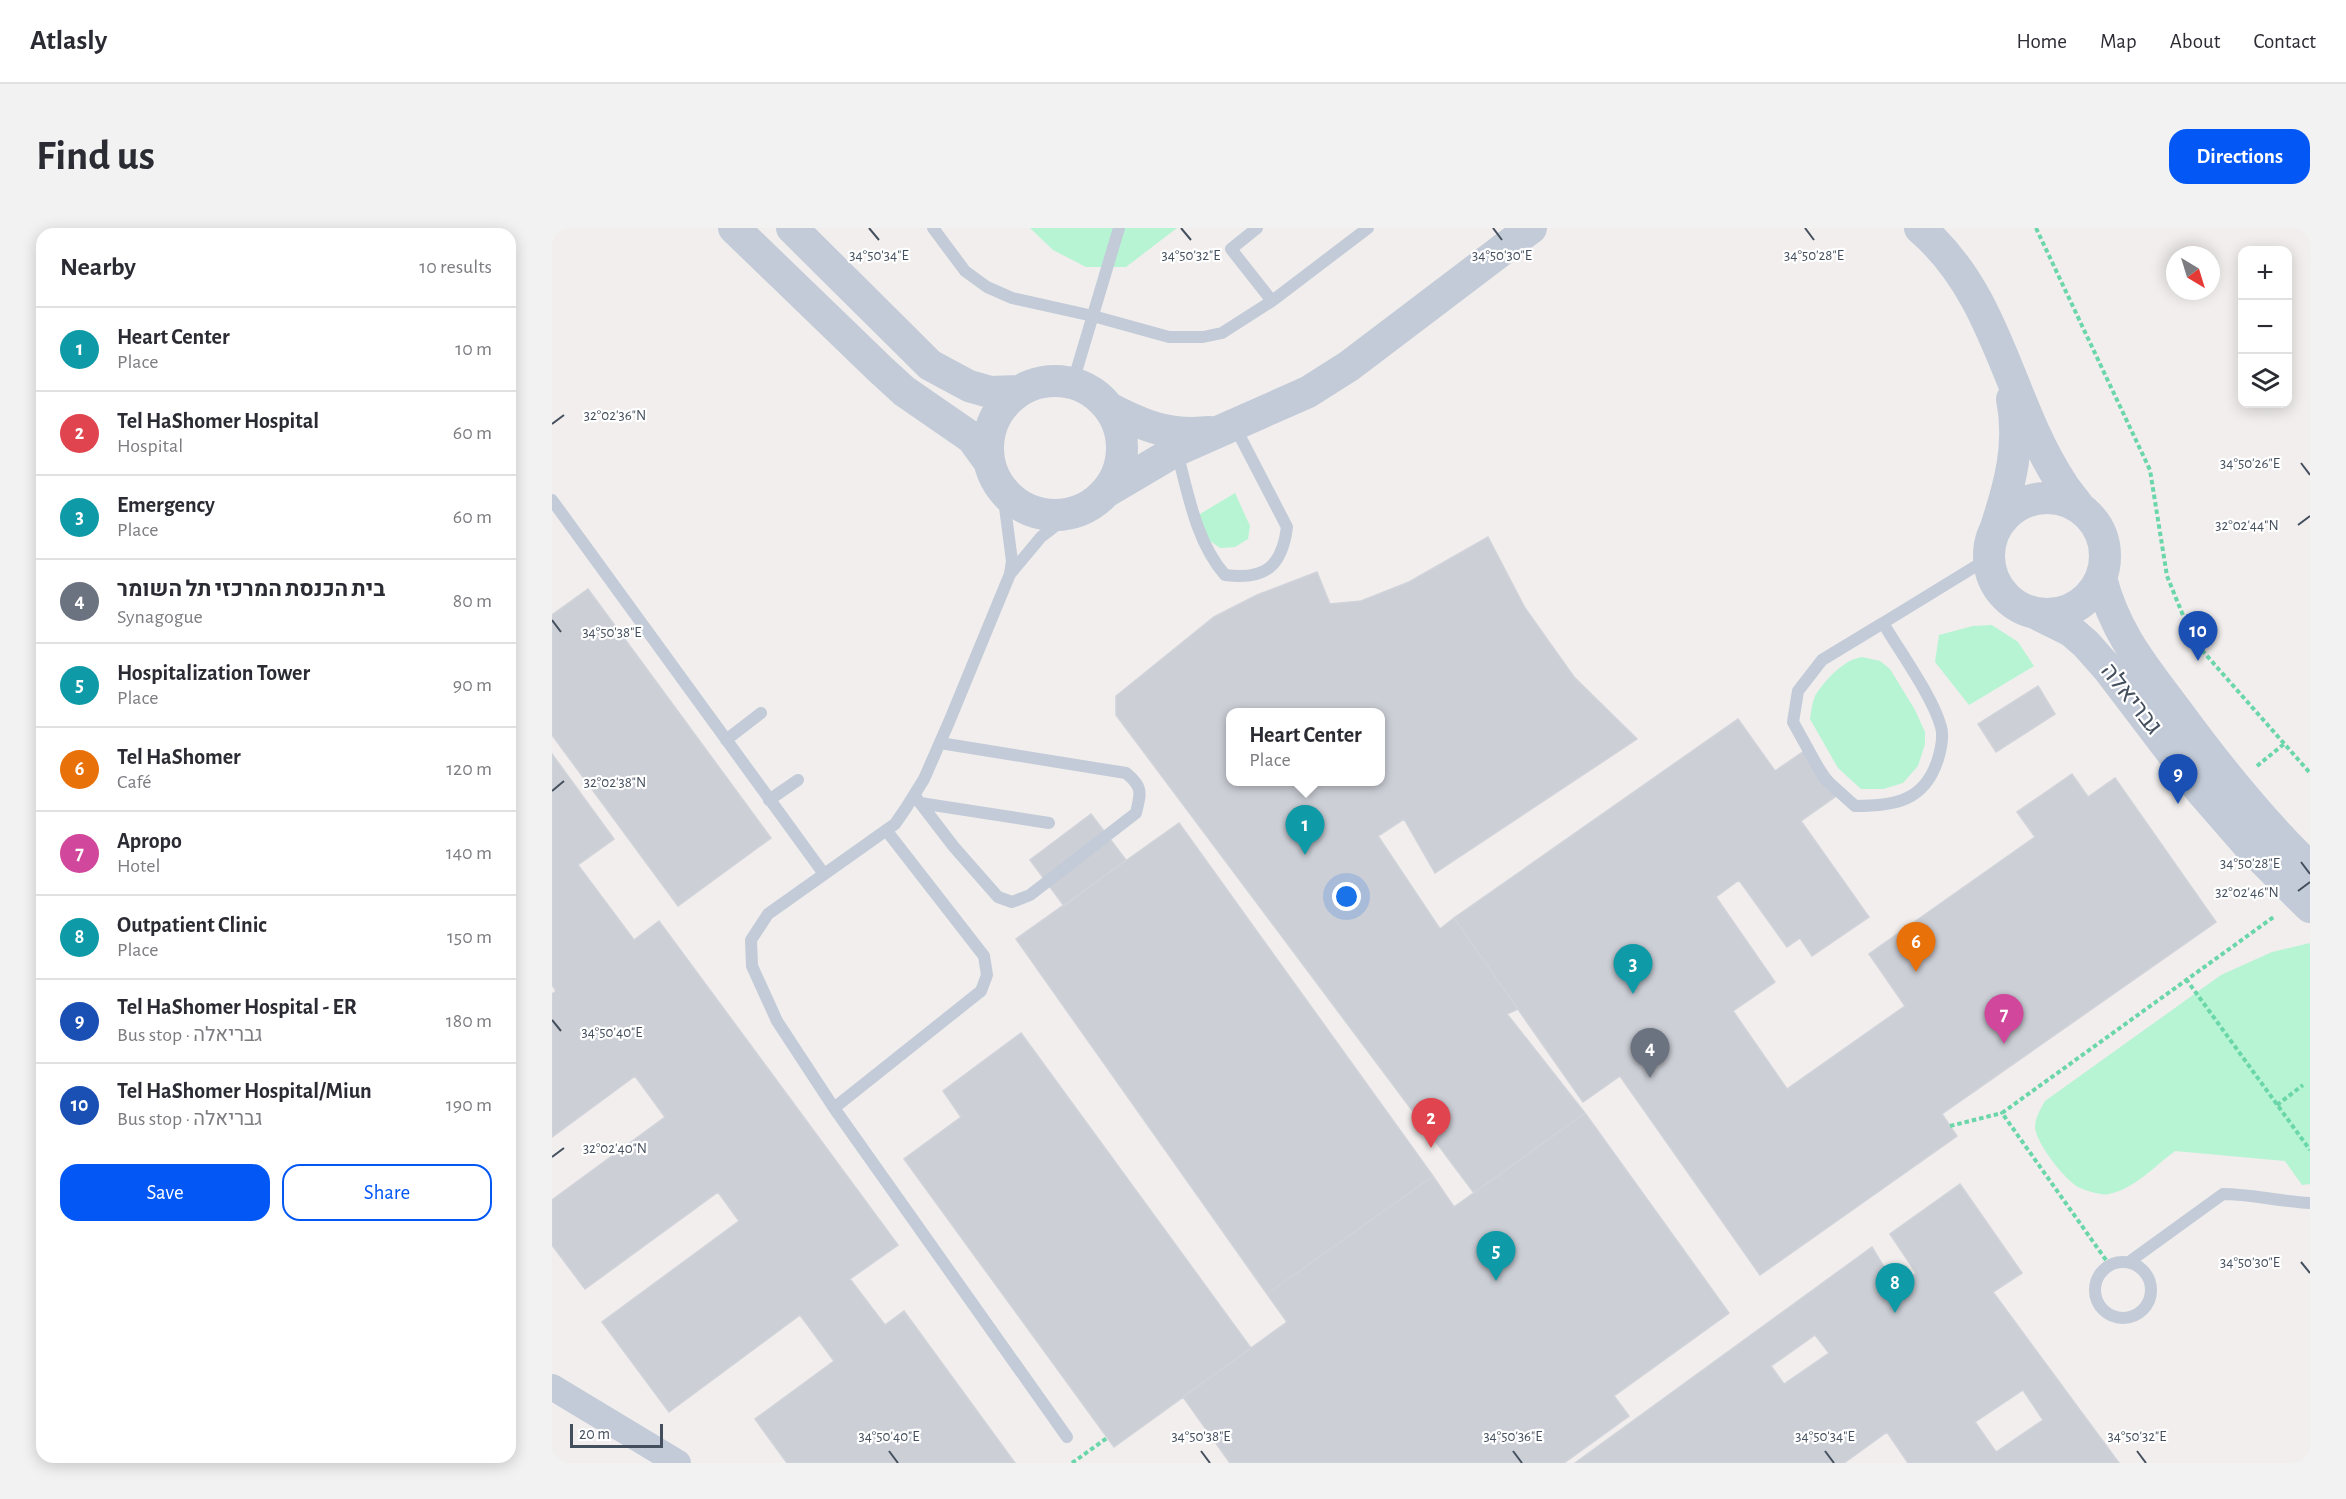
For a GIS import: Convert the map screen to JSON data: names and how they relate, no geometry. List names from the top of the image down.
{
  "streets": {
    "street": ["גבריאלה"]
  },
  "scale_bar": "20 m",
  "north": "bottom right",
  "page": {
    "header": "Atlasly",
    "nav": [
      "Home",
      "Map",
      "About",
      "Contact"
    ],
    "buttons": [
      "Directions",
      ["Save", "Share"]
    ],
    "title": "Find us",
    "heading": ["Nearby", "10 results"],
    "map_buttons": ["+", "−"],
    "list": [
      {
        "mark": "1",
        "name": "Heart Center",
        "note": "Place",
        "value": "10 m"
      },
      {
        "mark": "2",
        "name": "Tel HaShomer Hospital",
        "note": "Hospital",
        "value": "60 m"
      },
      {
        "mark": "3",
        "name": "Emergency",
        "note": "Place",
        "value": "60 m"
      },
      {
        "mark": "4",
        "name": "בית הכנסת המרכזי תל השומר",
        "note": "Synagogue",
        "value": "80 m"
      },
      {
        "mark": "5",
        "name": "Hospitalization Tower",
        "note": "Place",
        "value": "90 m"
      },
      {
        "mark": "6",
        "name": "Tel HaShomer",
        "note": "Café",
        "value": "120 m"
      },
      {
        "mark": "7",
        "name": "Apropo",
        "note": "Hotel",
        "value": "140 m"
      },
      {
        "mark": "8",
        "name": "Outpatient Clinic",
        "note": "Place",
        "value": "150 m"
      },
      {
        "mark": "9",
        "name": "Tel HaShomer Hospital - ER",
        "note": "Bus stop · גבריאלה",
        "value": "180 m"
      },
      {
        "mark": "10",
        "name": "Tel HaShomer Hospital/Miun",
        "note": "Bus stop · גבריאלה",
        "value": "190 m"
      }
    ],
    "pins": [
      "10",
      "9",
      "1",
      "6",
      "3",
      "7",
      "4",
      "2",
      "5",
      "8"
    ],
    "popup": ["Heart Center", "Place"],
    "scale": "20 m"
  },
  "coordinates": [
    "34°50'34\"E",
    "34°50'32\"E",
    "34°50'30\"E",
    "34°50'28\"E",
    "32°02'36\"N",
    "34°50'26\"E",
    "32°02'44\"N",
    "34°50'38\"E",
    "32°02'38\"N",
    "32°02'46\"N",
    "34°50'40\"E",
    "32°02'40\"N",
    "34°50'36\"E"
  ]
}
